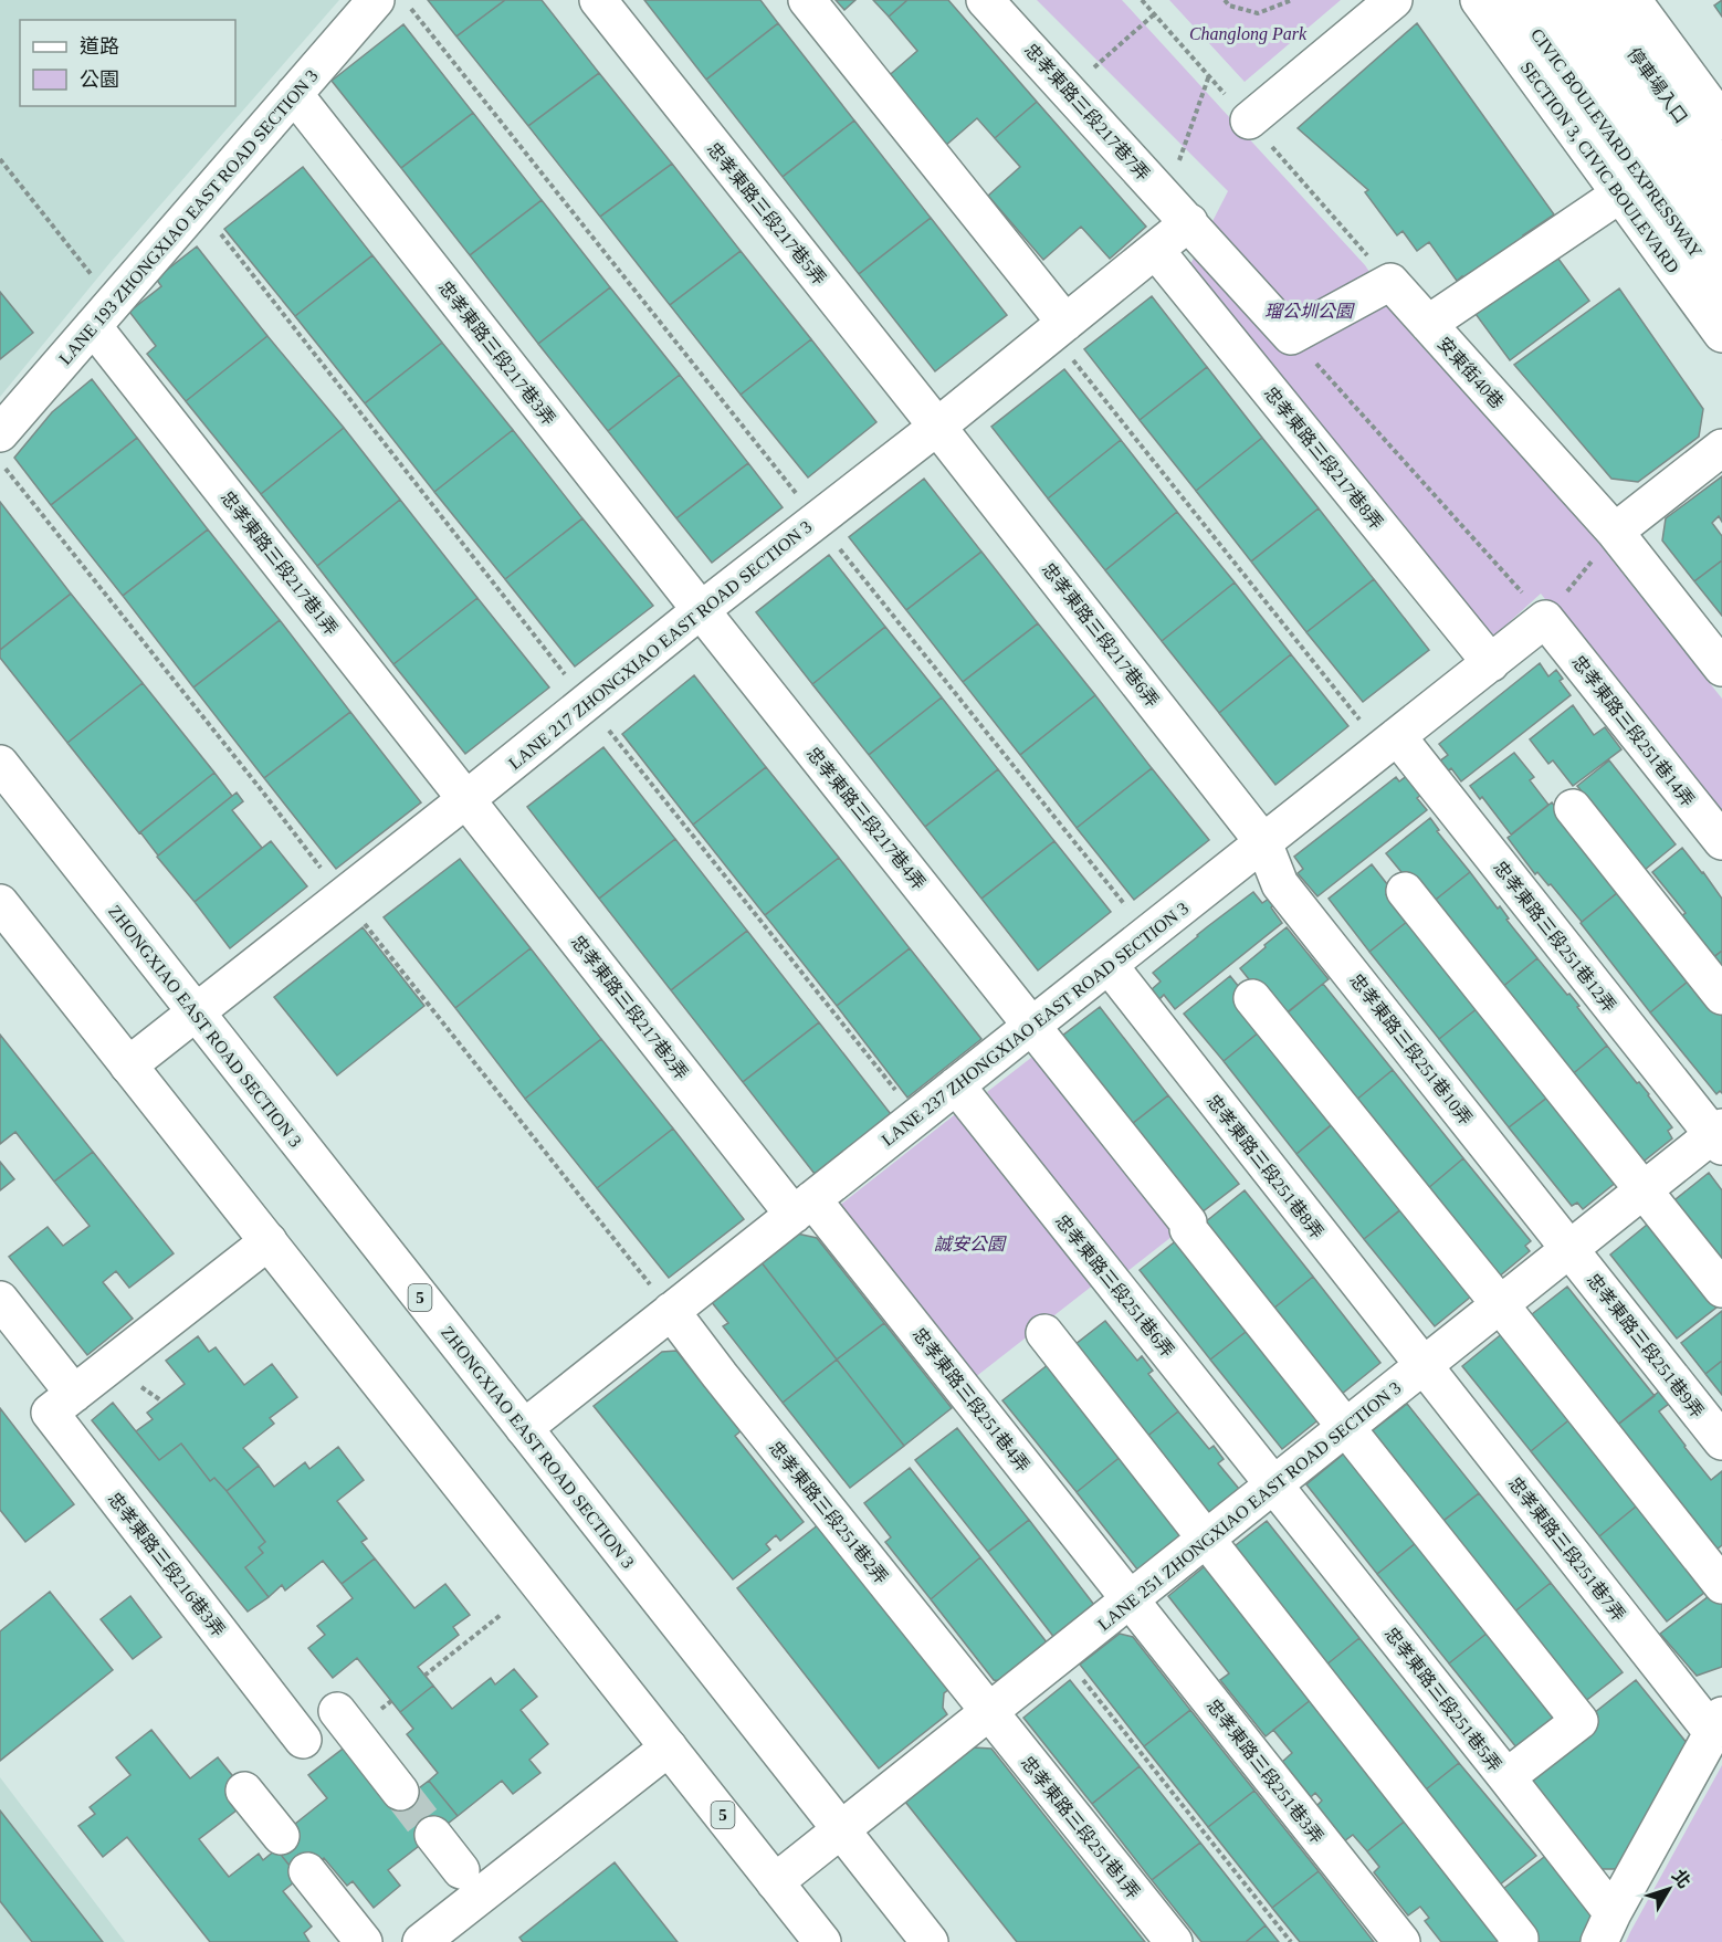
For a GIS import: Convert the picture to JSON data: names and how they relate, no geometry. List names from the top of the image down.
{
  "streets": {
    "main road": [
      "停車場入口",
      "忠孝東路三段217巷7弄",
      "CIVIC BOULEVARD EXPRESSWAY",
      "SECTION 3, CIVIC BOULEVARD",
      "忠孝東路三段217巷5弄",
      "LANE 193 ZHONGXIAO EAST ROAD SECTION 3",
      "忠孝東路三段217巷3弄",
      "安東街40巷",
      "忠孝東路三段217巷8弄",
      "忠孝東路三段217巷1弄",
      "忠孝東路三段217巷6弄",
      "LANE 217 ZHONGXIAO EAST ROAD SECTION 3",
      "忠孝東路三段251巷14弄",
      "忠孝東路三段217巷4弄",
      "忠孝東路三段251巷12弄",
      "忠孝東路三段217巷2弄",
      "LANE 237 ZHONGXIAO EAST ROAD SECTION 3",
      "ZHONGXIAO EAST ROAD SECTION 3",
      "忠孝東路三段251巷10弄",
      "忠孝東路三段251巷8弄",
      "忠孝東路三段251巷6弄",
      "5",
      "忠孝東路三段251巷9弄",
      "忠孝東路三段251巷4弄",
      "LANE 251 ZHONGXIAO EAST ROAD SECTION 3",
      "忠孝東路三段251巷2弄",
      "忠孝東路三段251巷7弄",
      "忠孝東路三段216巷3弄",
      "忠孝東路三段251巷5弄",
      "忠孝東路三段251巷3弄",
      "忠孝東路三段251巷1弄"
    ]
  },
  "crossings": [
    ["忠孝東路三段217巷7弄", "LANE 217 ZHONGXIAO EAST ROAD SECTION 3"],
    ["忠孝東路三段217巷5弄", "忠孝東路三段217巷6弄"],
    ["忠孝東路三段217巷5弄", "LANE 217 ZHONGXIAO EAST ROAD SECTION 3"],
    ["LANE 193 ZHONGXIAO EAST ROAD SECTION 3", "忠孝東路三段217巷3弄"],
    ["LANE 193 ZHONGXIAO EAST ROAD SECTION 3", "忠孝東路三段217巷1弄"],
    ["忠孝東路三段217巷3弄", "LANE 217 ZHONGXIAO EAST ROAD SECTION 3"],
    ["忠孝東路三段217巷3弄", "忠孝東路三段217巷4弄"],
    ["忠孝東路三段217巷8弄", "LANE 217 ZHONGXIAO EAST ROAD SECTION 3"],
    ["忠孝東路三段217巷8弄", "LANE 237 ZHONGXIAO EAST ROAD SECTION 3"],
    ["忠孝東路三段217巷1弄", "LANE 217 ZHONGXIAO EAST ROAD SECTION 3"],
    ["忠孝東路三段217巷1弄", "忠孝東路三段217巷2弄"],
    ["忠孝東路三段217巷6弄", "LANE 217 ZHONGXIAO EAST ROAD SECTION 3"],
    ["忠孝東路三段217巷6弄", "LANE 237 ZHONGXIAO EAST ROAD SECTION 3"],
    ["忠孝東路三段217巷6弄", "忠孝東路三段251巷10弄"],
    ["LANE 217 ZHONGXIAO EAST ROAD SECTION 3", "忠孝東路三段217巷4弄"],
    ["LANE 217 ZHONGXIAO EAST ROAD SECTION 3", "忠孝東路三段217巷2弄"],
    ["LANE 217 ZHONGXIAO EAST ROAD SECTION 3", "ZHONGXIAO EAST ROAD SECTION 3"],
    ["LANE 217 ZHONGXIAO EAST ROAD SECTION 3", "5"],
    ["忠孝東路三段251巷14弄", "LANE 237 ZHONGXIAO EAST ROAD SECTION 3"],
    ["忠孝東路三段217巷4弄", "LANE 237 ZHONGXIAO EAST ROAD SECTION 3"],
    ["忠孝東路三段217巷4弄", "LANE 251 ZHONGXIAO EAST ROAD SECTION 3"],
    ["忠孝東路三段217巷4弄", "忠孝東路三段251巷5弄"],
    ["忠孝東路三段251巷12弄", "LANE 237 ZHONGXIAO EAST ROAD SECTION 3"],
    ["忠孝東路三段251巷12弄", "LANE 251 ZHONGXIAO EAST ROAD SECTION 3"],
    ["忠孝東路三段217巷2弄", "LANE 237 ZHONGXIAO EAST ROAD SECTION 3"],
    ["忠孝東路三段217巷2弄", "忠孝東路三段251巷4弄"],
    ["LANE 237 ZHONGXIAO EAST ROAD SECTION 3", "ZHONGXIAO EAST ROAD SECTION 3"],
    ["LANE 237 ZHONGXIAO EAST ROAD SECTION 3", "忠孝東路三段251巷10弄"],
    ["LANE 237 ZHONGXIAO EAST ROAD SECTION 3", "忠孝東路三段251巷8弄"],
    ["LANE 237 ZHONGXIAO EAST ROAD SECTION 3", "忠孝東路三段251巷6弄"],
    ["LANE 237 ZHONGXIAO EAST ROAD SECTION 3", "忠孝東路三段251巷4弄"],
    ["LANE 237 ZHONGXIAO EAST ROAD SECTION 3", "忠孝東路三段251巷2弄"],
    ["ZHONGXIAO EAST ROAD SECTION 3", "LANE 251 ZHONGXIAO EAST ROAD SECTION 3"],
    ["忠孝東路三段251巷10弄", "忠孝東路三段251巷9弄"],
    ["忠孝東路三段251巷10弄", "LANE 251 ZHONGXIAO EAST ROAD SECTION 3"],
    ["忠孝東路三段251巷8弄", "LANE 251 ZHONGXIAO EAST ROAD SECTION 3"],
    ["忠孝東路三段251巷8弄", "忠孝東路三段251巷7弄"],
    ["忠孝東路三段251巷6弄", "LANE 251 ZHONGXIAO EAST ROAD SECTION 3"],
    ["忠孝東路三段251巷6弄", "忠孝東路三段251巷5弄"],
    ["5", "LANE 251 ZHONGXIAO EAST ROAD SECTION 3"],
    ["忠孝東路三段251巷9弄", "LANE 251 ZHONGXIAO EAST ROAD SECTION 3"],
    ["忠孝東路三段251巷4弄", "LANE 251 ZHONGXIAO EAST ROAD SECTION 3"],
    ["忠孝東路三段251巷4弄", "忠孝東路三段251巷3弄"],
    ["LANE 251 ZHONGXIAO EAST ROAD SECTION 3", "忠孝東路三段251巷2弄"],
    ["LANE 251 ZHONGXIAO EAST ROAD SECTION 3", "忠孝東路三段251巷7弄"],
    ["LANE 251 ZHONGXIAO EAST ROAD SECTION 3", "忠孝東路三段251巷5弄"],
    ["LANE 251 ZHONGXIAO EAST ROAD SECTION 3", "忠孝東路三段251巷3弄"],
    ["LANE 251 ZHONGXIAO EAST ROAD SECTION 3", "忠孝東路三段251巷1弄"],
    ["忠孝東路三段251巷2弄", "忠孝東路三段251巷1弄"]
  ],
  "parks": ["Changlong Park", "瑠公圳公園", "誠安公園"],
  "legend": ["道路", "公園"],
  "north": "top right"
}
